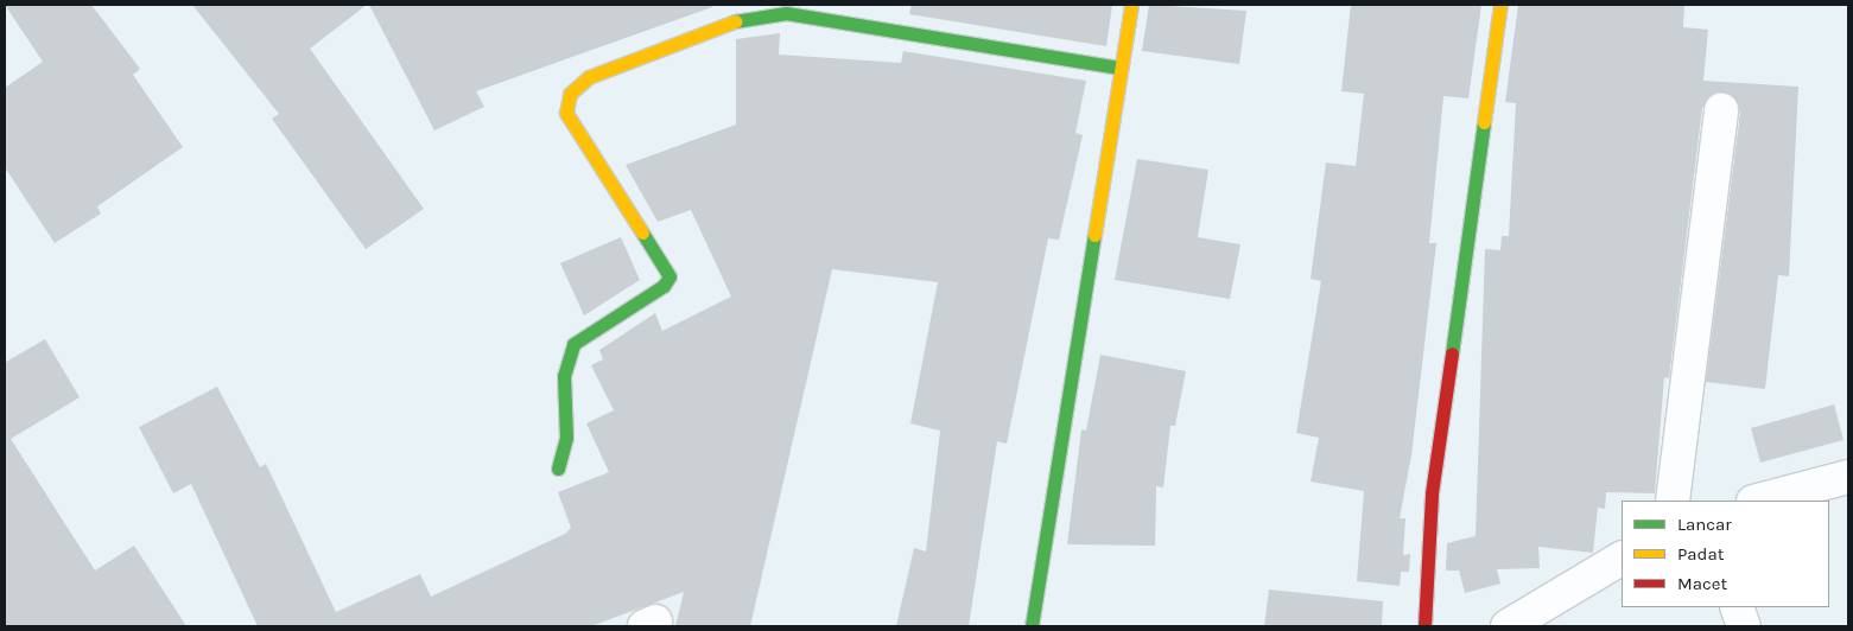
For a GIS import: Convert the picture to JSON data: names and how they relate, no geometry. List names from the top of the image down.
{
  "legend": ["Lancar", "Padat", "Macet"]
}
